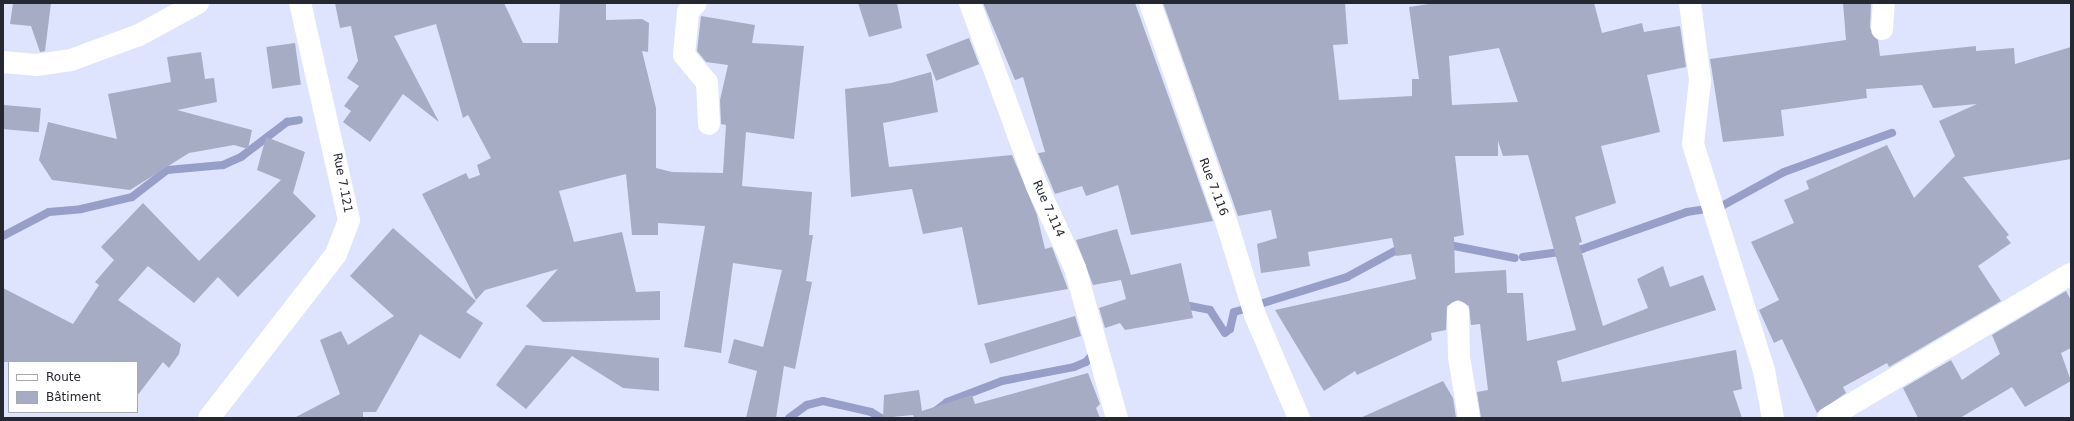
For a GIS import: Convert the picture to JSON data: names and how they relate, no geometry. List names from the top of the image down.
{
  "streets": {
    "street": ["Rue 7.121", "Rue 7.116", "Rue 7.114"]
  },
  "legend": ["Route", "Bâtiment"]
}
